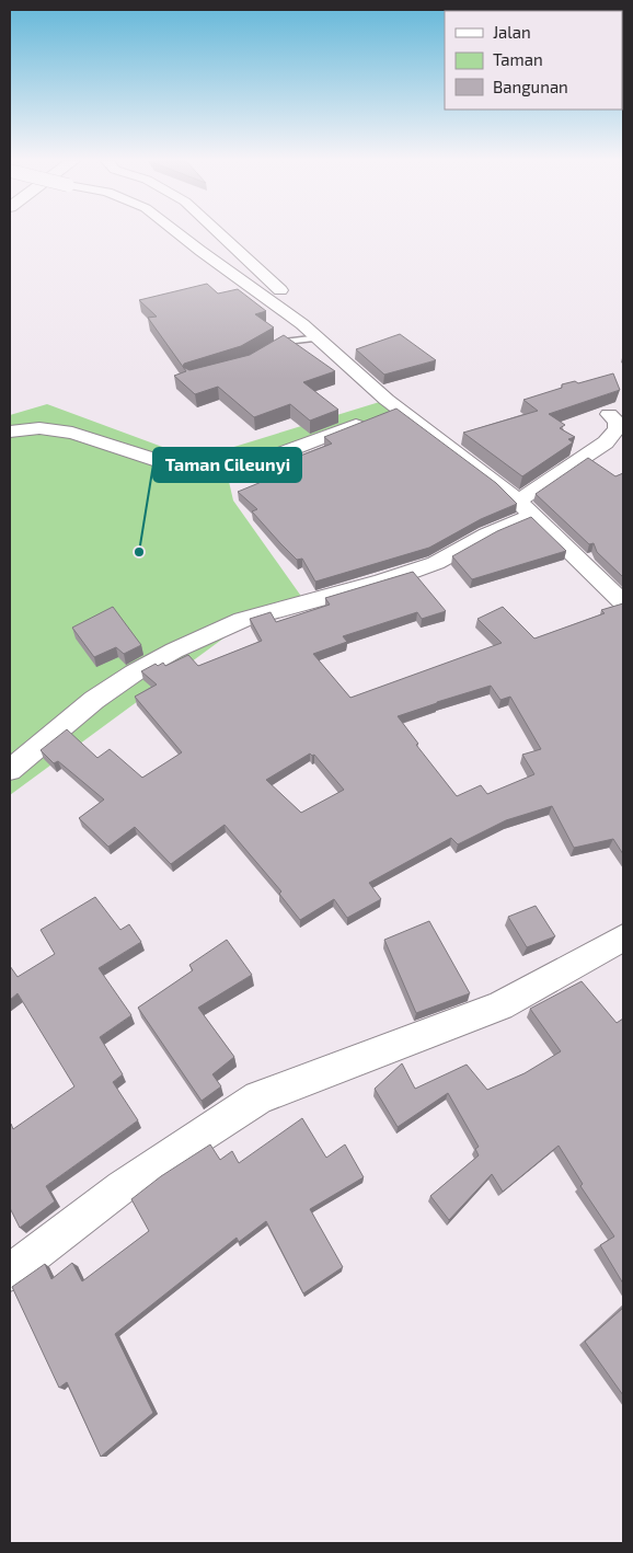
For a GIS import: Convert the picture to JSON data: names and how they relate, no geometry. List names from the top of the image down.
{
  "places": ["Taman Cileunyi"],
  "legend": ["Jalan", "Taman", "Bangunan"]
}
